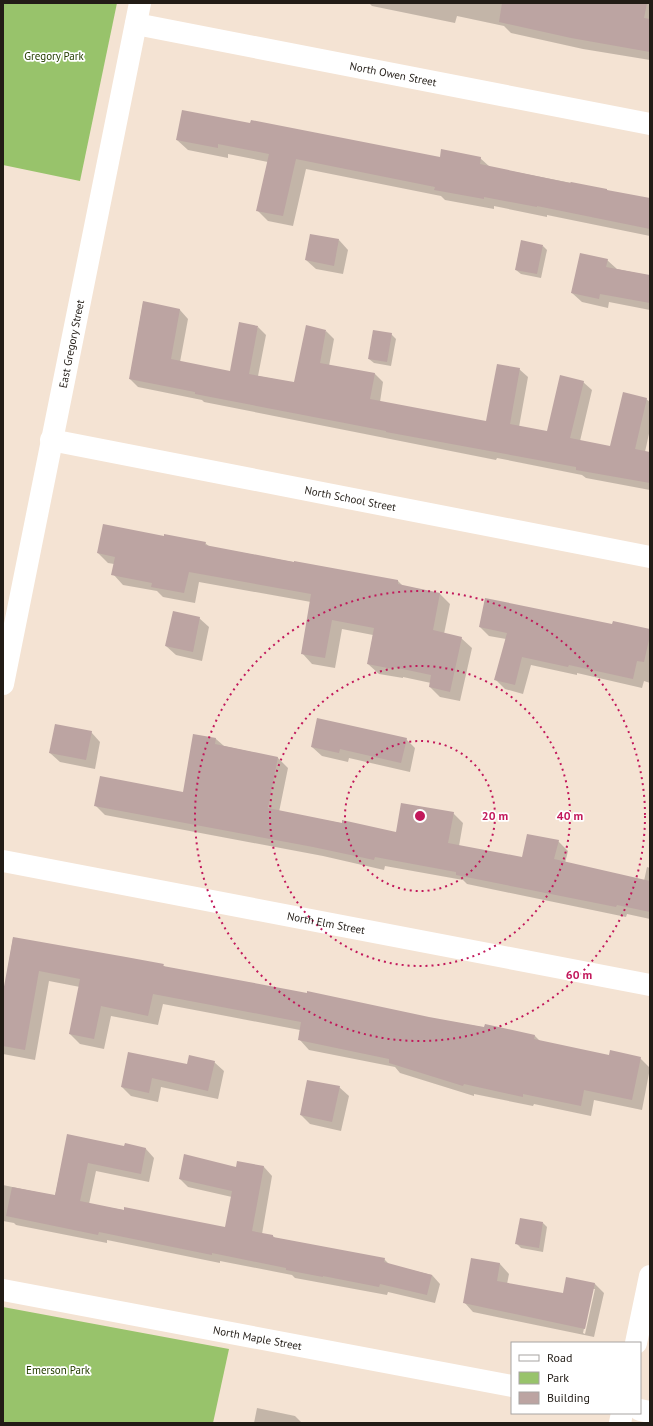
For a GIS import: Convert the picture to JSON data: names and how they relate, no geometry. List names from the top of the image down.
{
  "streets": {
    "street": [
      "North Owen Street",
      "East Gregory Street",
      "North School Street",
      "North Elm Street",
      "North Maple Street"
    ]
  },
  "crossings": [
    ["North Owen Street", "East Gregory Street"],
    ["East Gregory Street", "North School Street"]
  ],
  "parks": ["Gregory Park", "Emerson Park"],
  "legend": ["Road", "Park", "Building"],
  "rings": ["20 m", "40 m", "60 m"]
}
